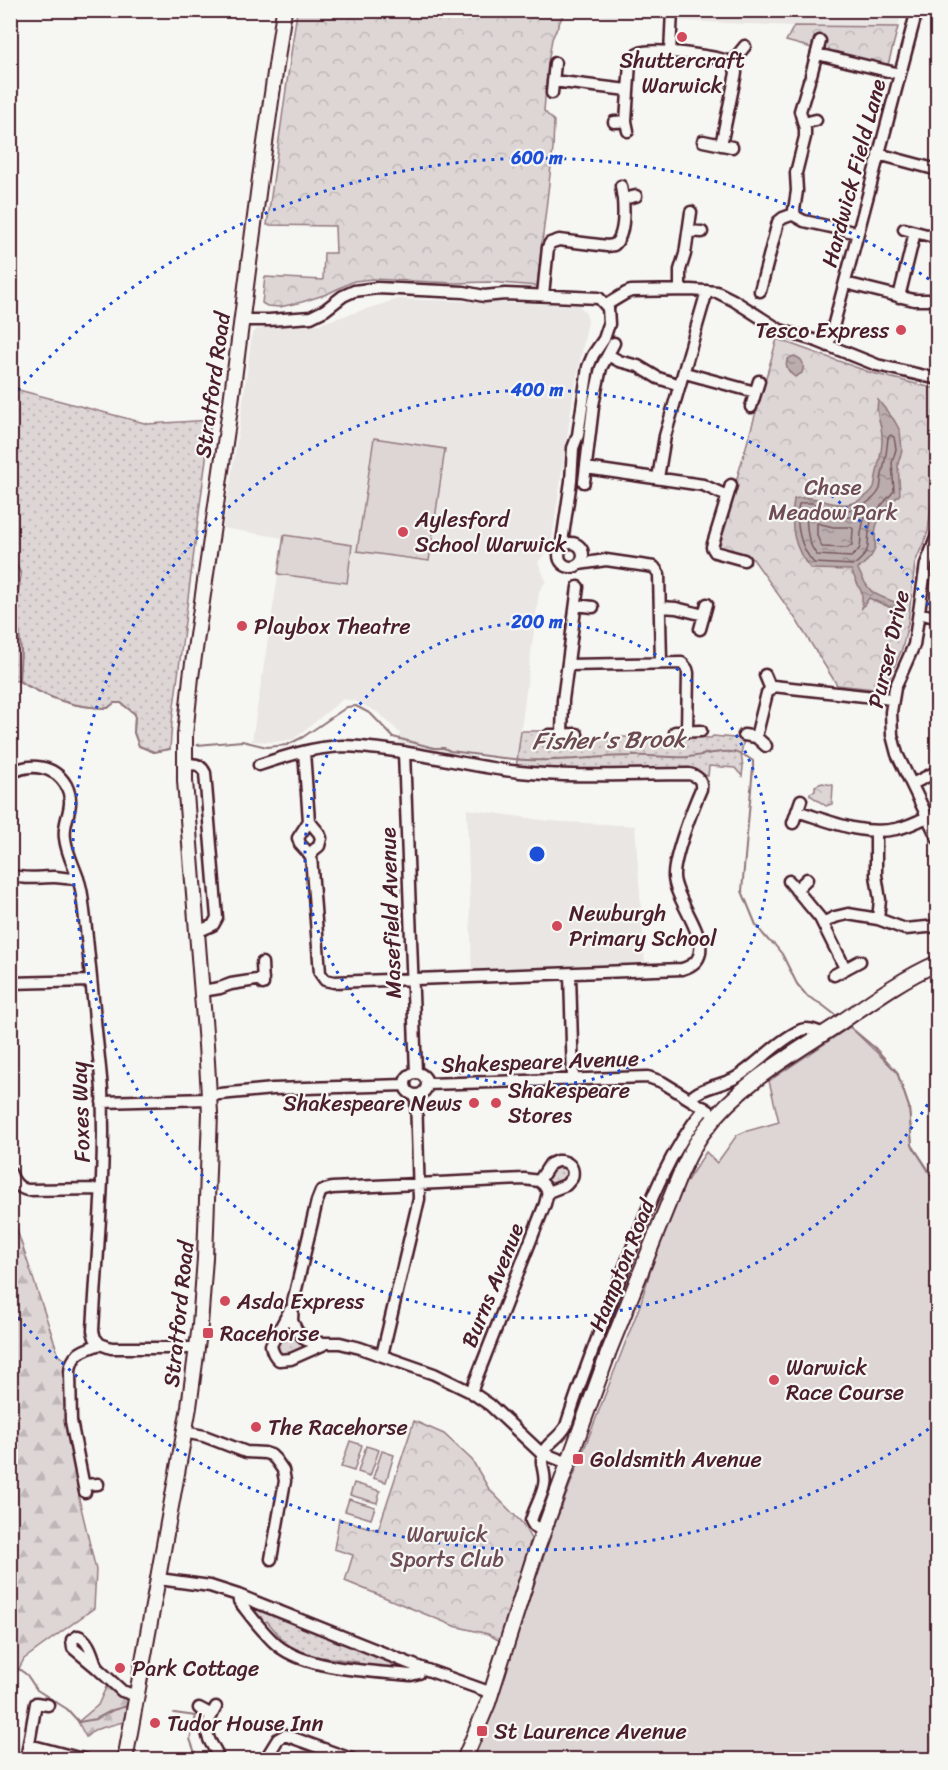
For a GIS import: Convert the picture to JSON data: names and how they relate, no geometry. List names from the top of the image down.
{
  "streets": {
    "main road": ["Stratford Road", "Hampton Road"],
    "street": [
      "Hardwick Field Lane",
      "Purser Drive",
      "Masefield Avenue",
      "Shakespeare Avenue",
      "Foxes Way",
      "Burns Avenue"
    ]
  },
  "crossings": [
    ["Masefield Avenue", "Shakespeare Avenue"],
    ["Shakespeare Avenue", "Hampton Road"]
  ],
  "water": ["Fisher's Brook"],
  "parks": ["Chase Meadow Park", "Warwick Sports Club"],
  "places": {
    "other": [
      "Shuttercraft Warwick",
      "Tesco Express",
      "Aylesford School Warwick",
      "Playbox Theatre",
      "Newburgh Primary School",
      "Shakespeare News",
      "Shakespeare Stores",
      "Asda Express",
      "Warwick Race Course",
      "The Racehorse",
      "Park Cottage",
      "Tudor House Inn"
    ],
    "transit": ["Racehorse", "Goldsmith Avenue", "St Laurence Avenue"]
  },
  "rings": ["600 m", "400 m", "200 m"]
}
